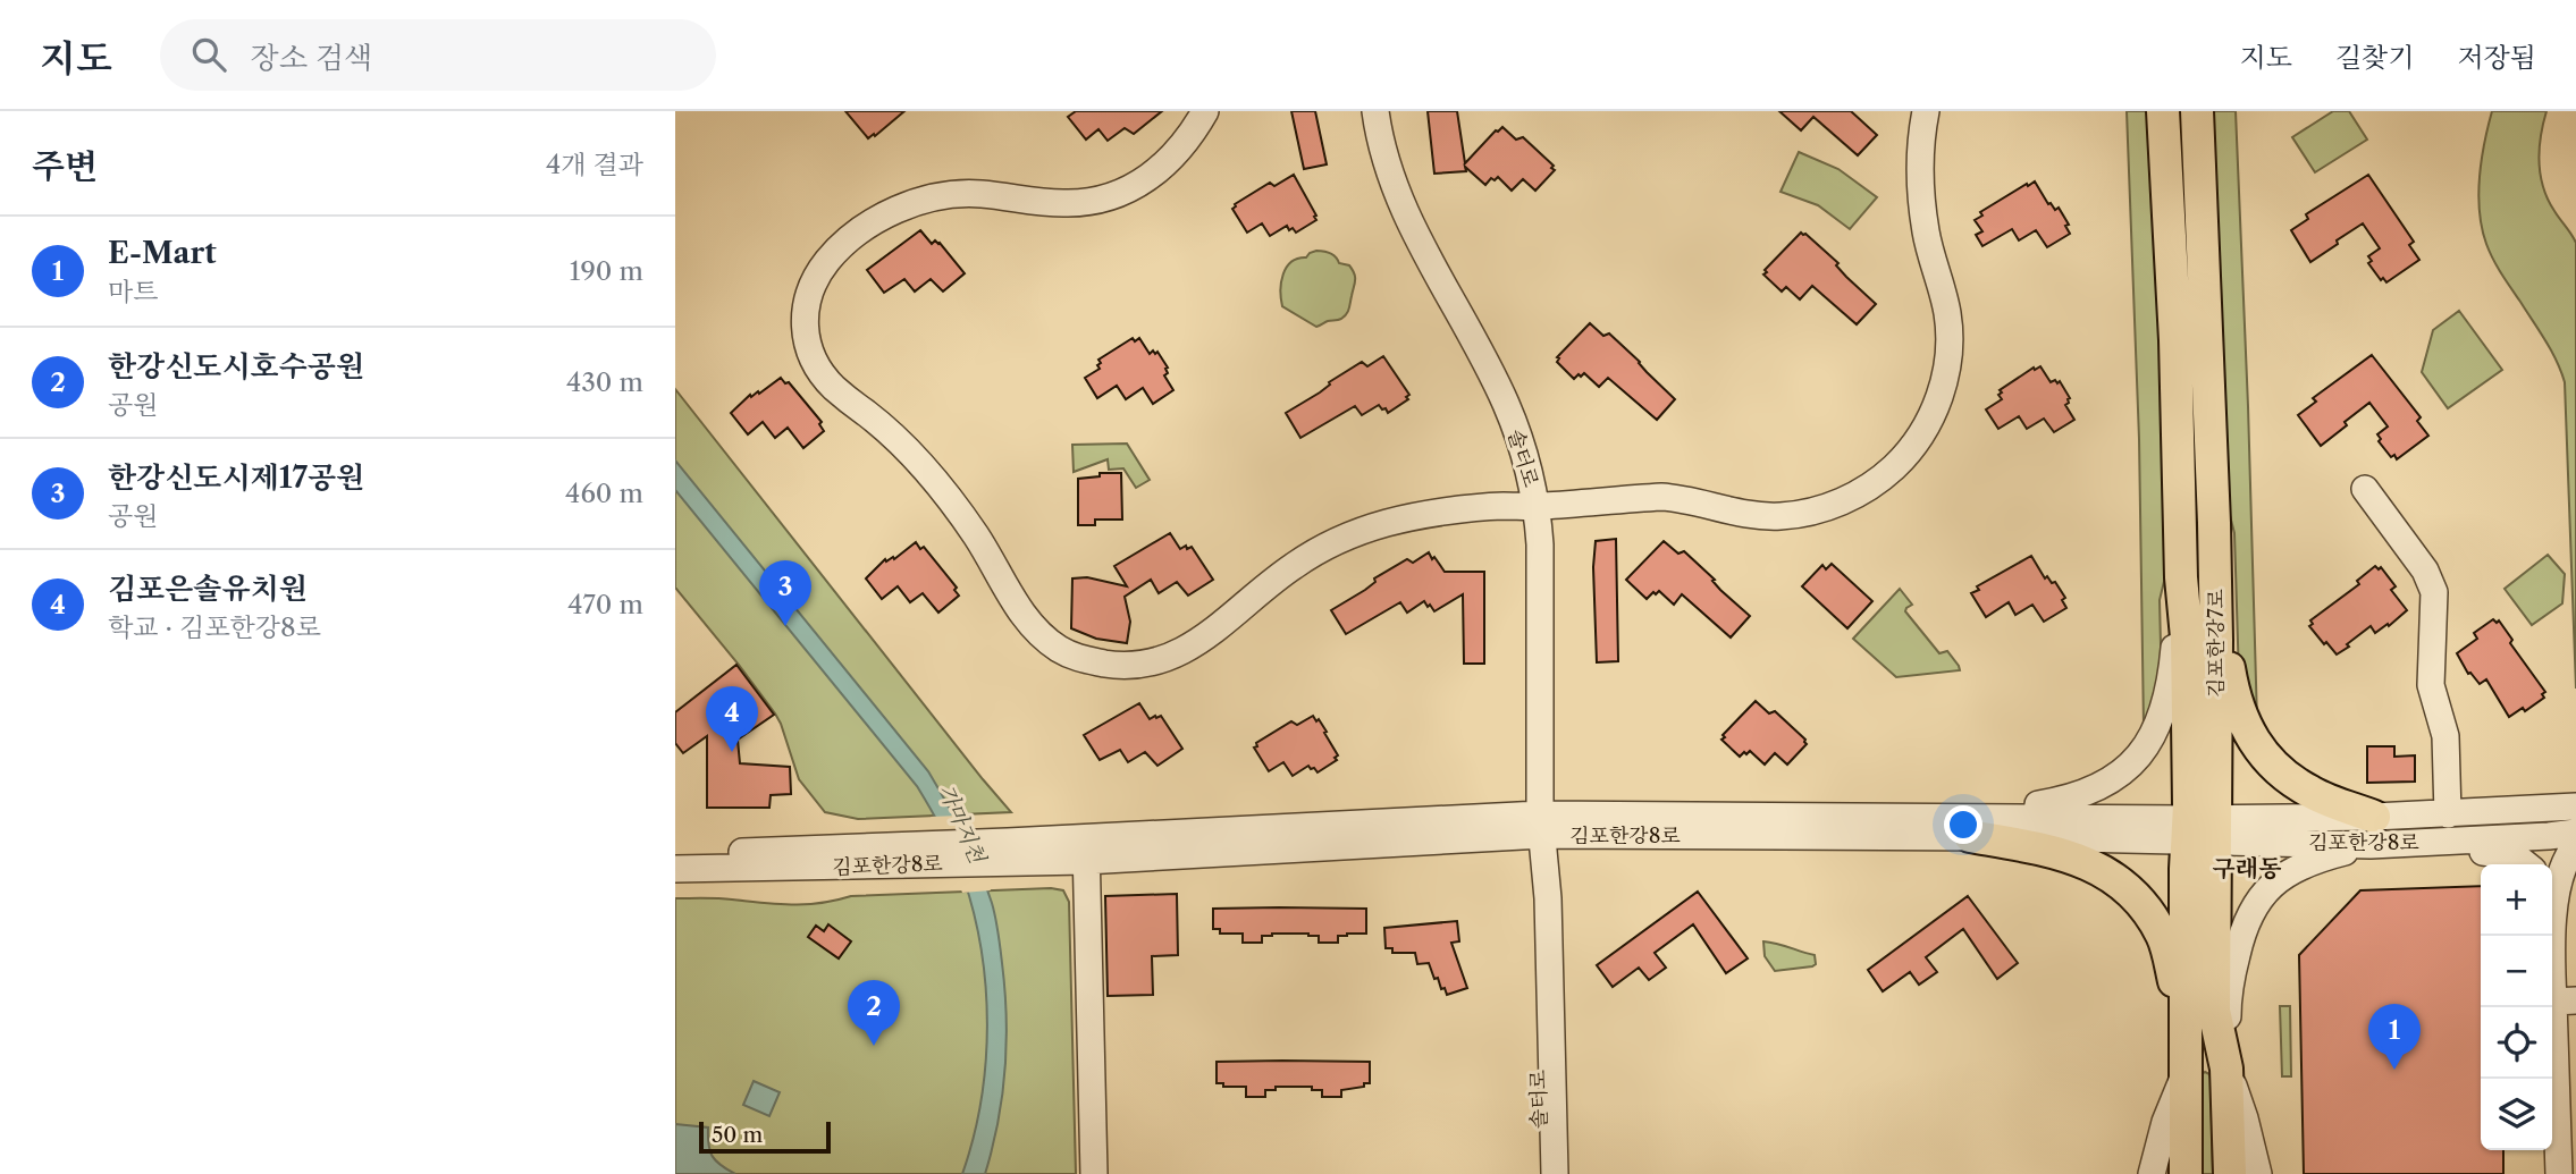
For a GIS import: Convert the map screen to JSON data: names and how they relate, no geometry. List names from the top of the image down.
{
  "streets": {
    "main road": ["김포한강7로"],
    "street": ["솔터로", "김포한강8로"]
  },
  "crossings": [
    ["솔터로", "김포한강8로"],
    ["김포한강7로", "김포한강8로"]
  ],
  "districts": ["구래동"],
  "water": ["가마지천"],
  "scale_bar": "50 m",
  "page": {
    "header": "지도",
    "search": "장소 검색",
    "nav": ["지도", "길찾기", "저장됨"],
    "heading": ["주변", "4개 결과"],
    "list": [
      {
        "mark": "1",
        "name": "E-Mart",
        "note": "마트",
        "value": "190 m"
      },
      {
        "mark": "2",
        "name": "한강신도시호수공원",
        "note": "공원",
        "value": "430 m"
      },
      {
        "mark": "3",
        "name": "한강신도시제17공원",
        "note": "공원",
        "value": "460 m"
      },
      {
        "mark": "4",
        "name": "김포은솔유치원",
        "note": "학교 · 김포한강8로",
        "value": "470 m"
      }
    ],
    "pins": [
      "3",
      "4",
      "2",
      "1"
    ],
    "map_buttons": ["+", "−"],
    "scale": "50 m"
  }
}
